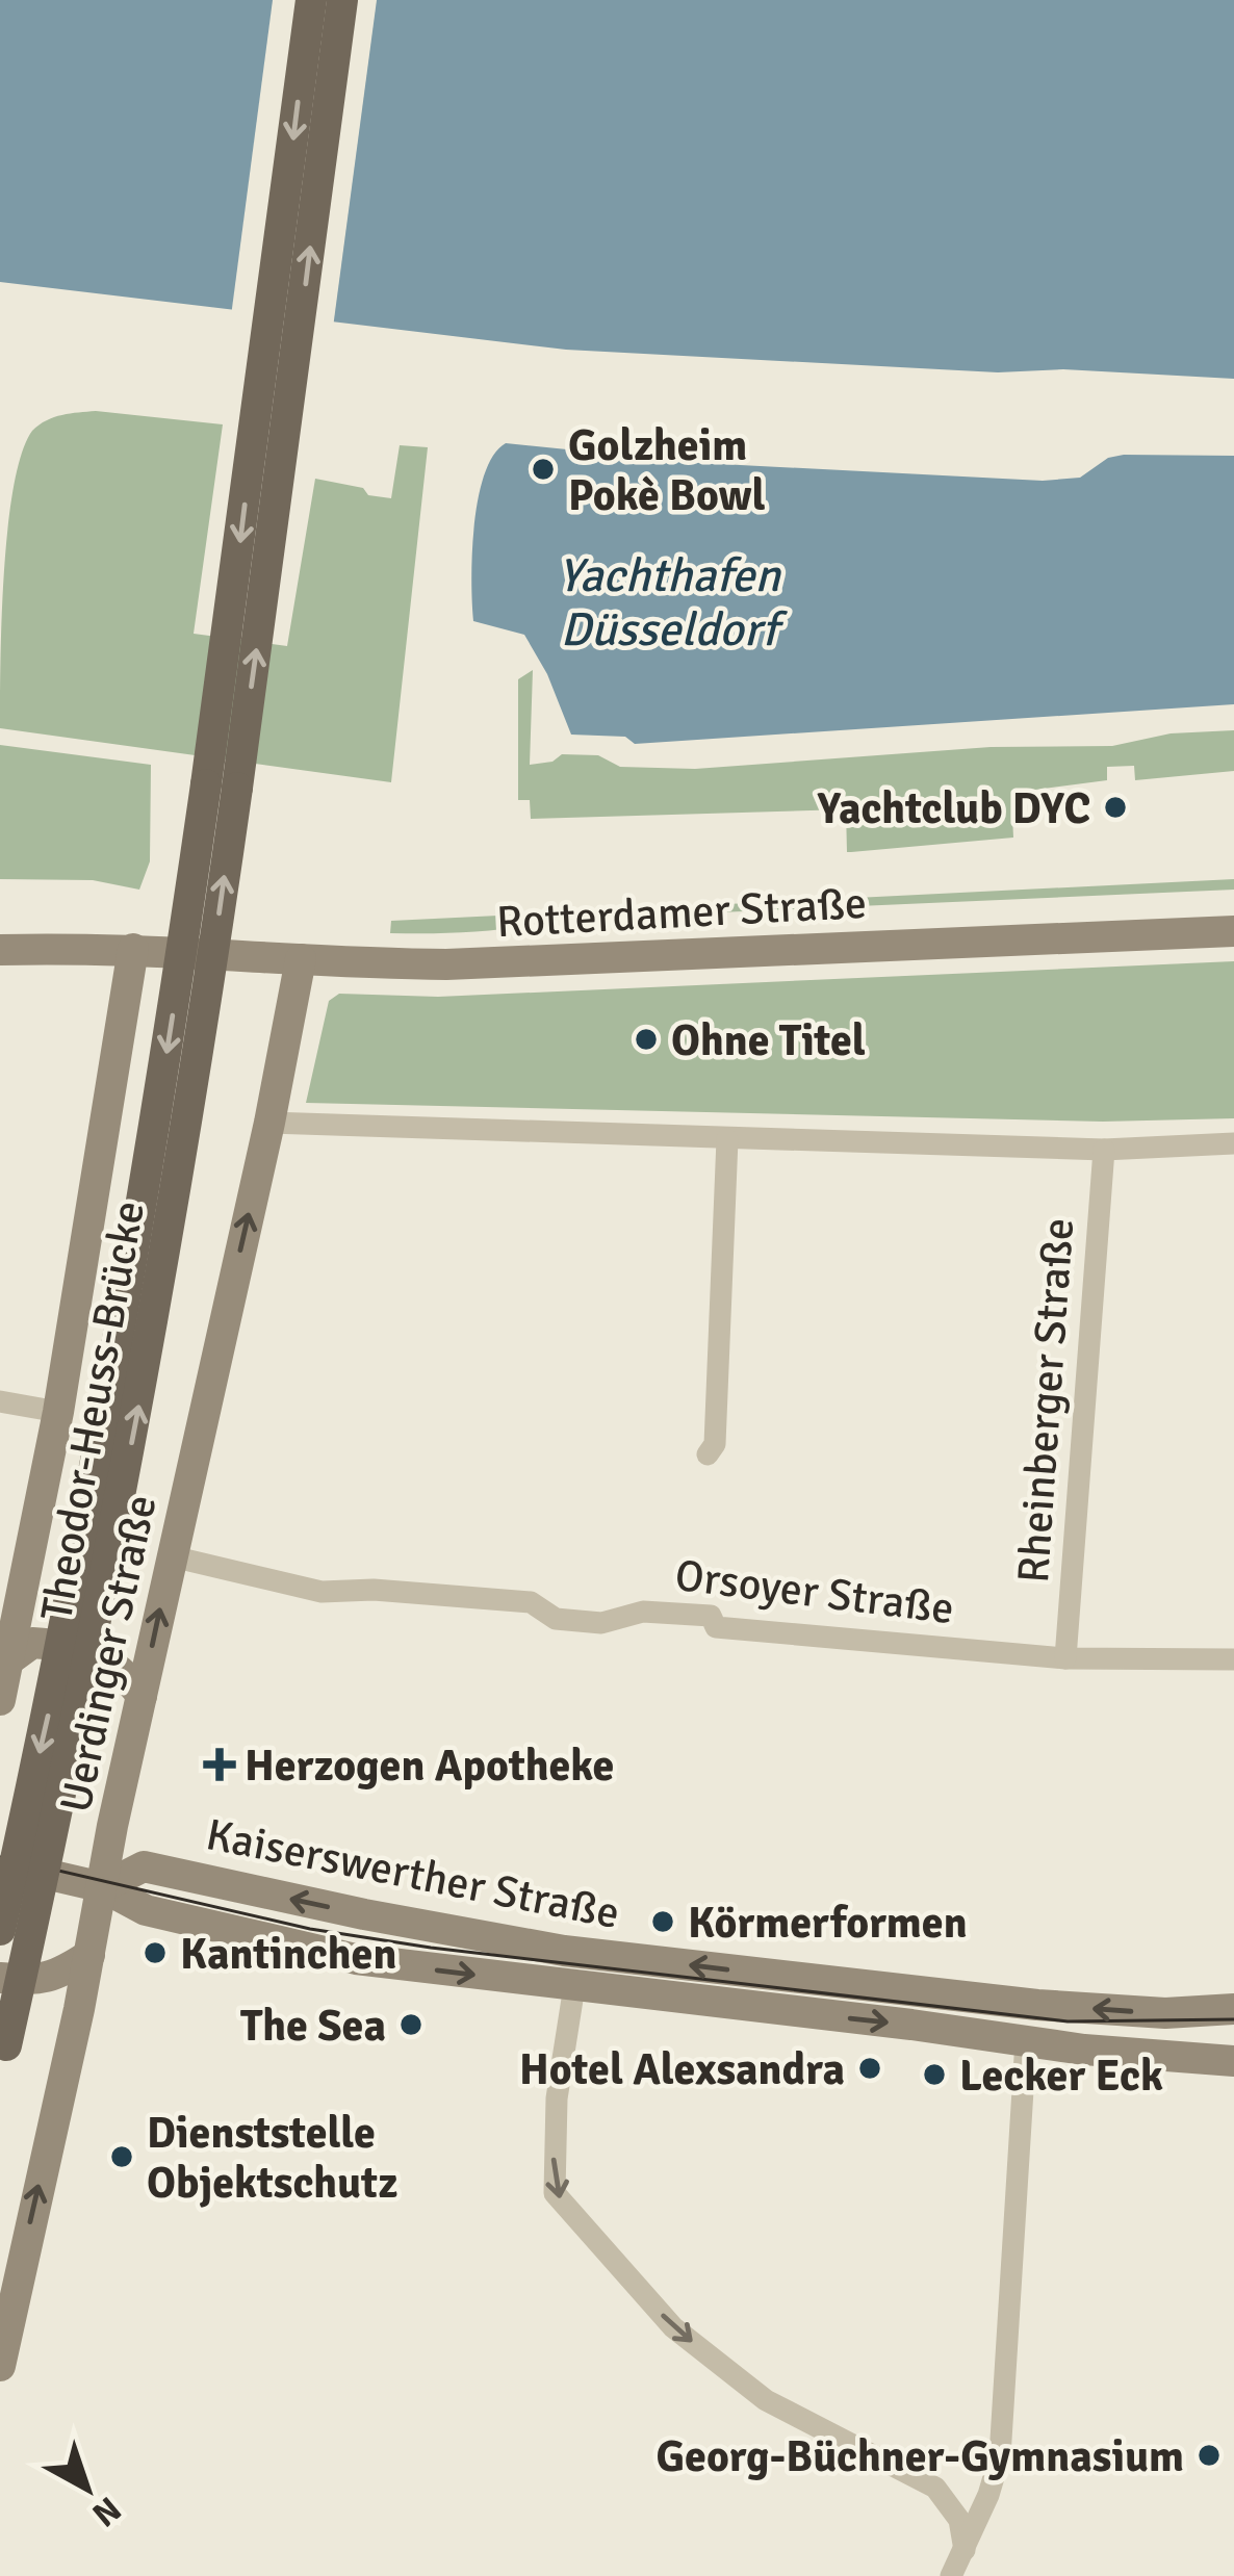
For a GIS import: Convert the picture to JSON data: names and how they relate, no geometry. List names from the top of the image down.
{
  "streets": {
    "main road": ["Theodor-Heuss-Brücke"],
    "street": [
      "Rotterdamer Straße",
      "Rheinberger Straße",
      "Orsoyer Straße",
      "Uerdinger Straße",
      "Kaiserswerther Straße"
    ]
  },
  "crossings": [
    ["Rotterdamer Straße", "Uerdinger Straße"],
    ["Rheinberger Straße", "Orsoyer Straße"],
    ["Orsoyer Straße", "Uerdinger Straße"],
    ["Uerdinger Straße", "Kaiserswerther Straße"]
  ],
  "water": ["Yachthafen Düsseldorf"],
  "places": {
    "other": [
      "Golzheim Pokè Bowl",
      "Yachtclub DYC",
      "Ohne Titel",
      "Körmerformen",
      "Kantinchen",
      "The Sea",
      "Hotel Alexsandra",
      "Lecker Eck",
      "Dienststelle Objektschutz",
      "Georg-Büchner-Gymnasium"
    ],
    "health": ["Herzogen Apotheke"]
  },
  "north": "bottom right"
}
